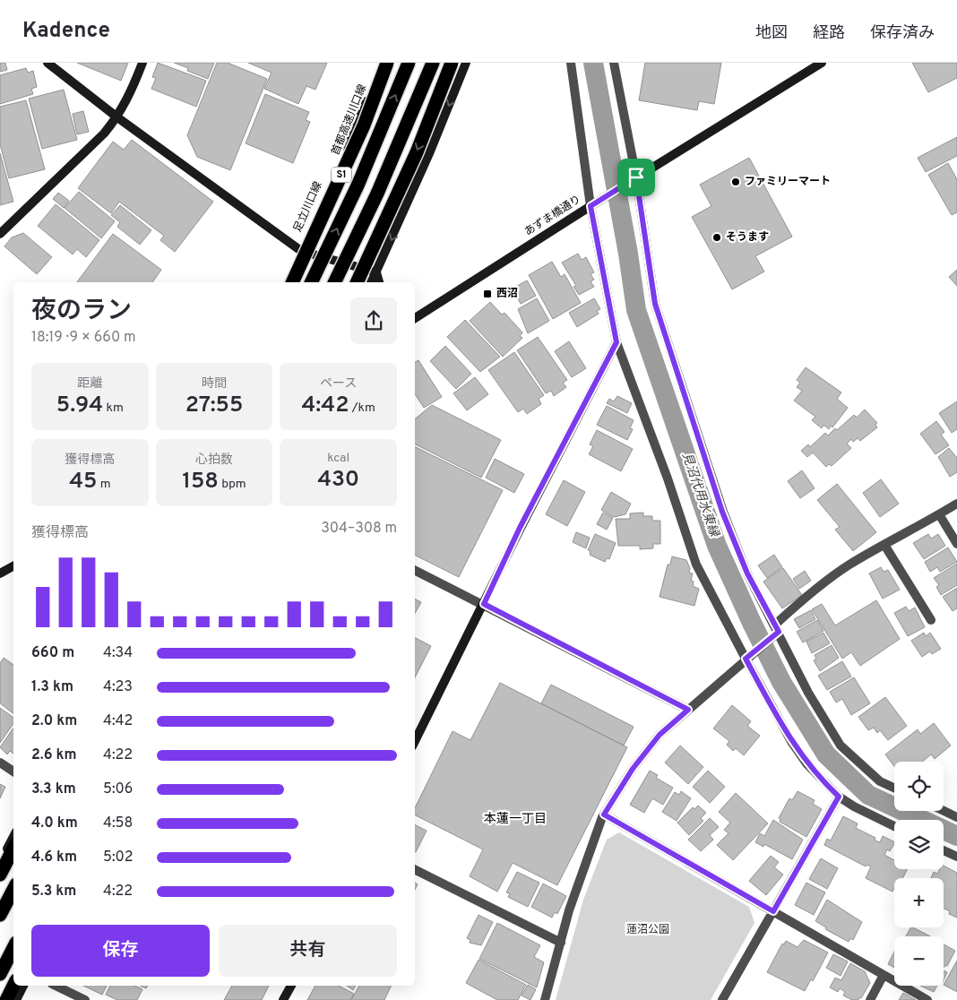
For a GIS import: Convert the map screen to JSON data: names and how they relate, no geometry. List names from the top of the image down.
{
  "streets": {
    "highway": ["首都高速川口線", "S1"],
    "street": ["足立川口線", "あずま橋通り"]
  },
  "districts": ["本蓮一丁目"],
  "water": ["見沼代用水東縁"],
  "parks": ["蓮沼公園"],
  "places": {
    "other": ["ファミリーマート", "そうます"],
    "transit": ["西沼"]
  },
  "page": {
    "header": "Kadence",
    "nav": ["地図", "経路", "保存済み"],
    "heading": ["夜のラン", "18:19 · 9 × 660 m"],
    "stats": [
      ["距離", "5.94 km"],
      ["時間", "27:55"],
      ["ペース", "4:42 /km"],
      ["獲得標高", "45 m"],
      ["心拍数", "158 bpm"],
      ["kcal", "430"]
    ],
    "chart": ["獲得標高", "304–308 m"],
    "list": [
      {
        "name": "660 m",
        "note": "4:34"
      },
      {
        "name": "1.3 km",
        "note": "4:23"
      },
      {
        "name": "2.0 km",
        "note": "4:42"
      },
      {
        "name": "2.6 km",
        "note": "4:22"
      },
      {
        "name": "3.3 km",
        "note": "5:06"
      },
      {
        "name": "4.0 km",
        "note": "4:58"
      },
      {
        "name": "4.6 km",
        "note": "5:02"
      },
      {
        "name": "5.3 km",
        "note": "4:22"
      }
    ],
    "map_buttons": ["+", "−"],
    "buttons": ["保存", "共有"]
  }
}
